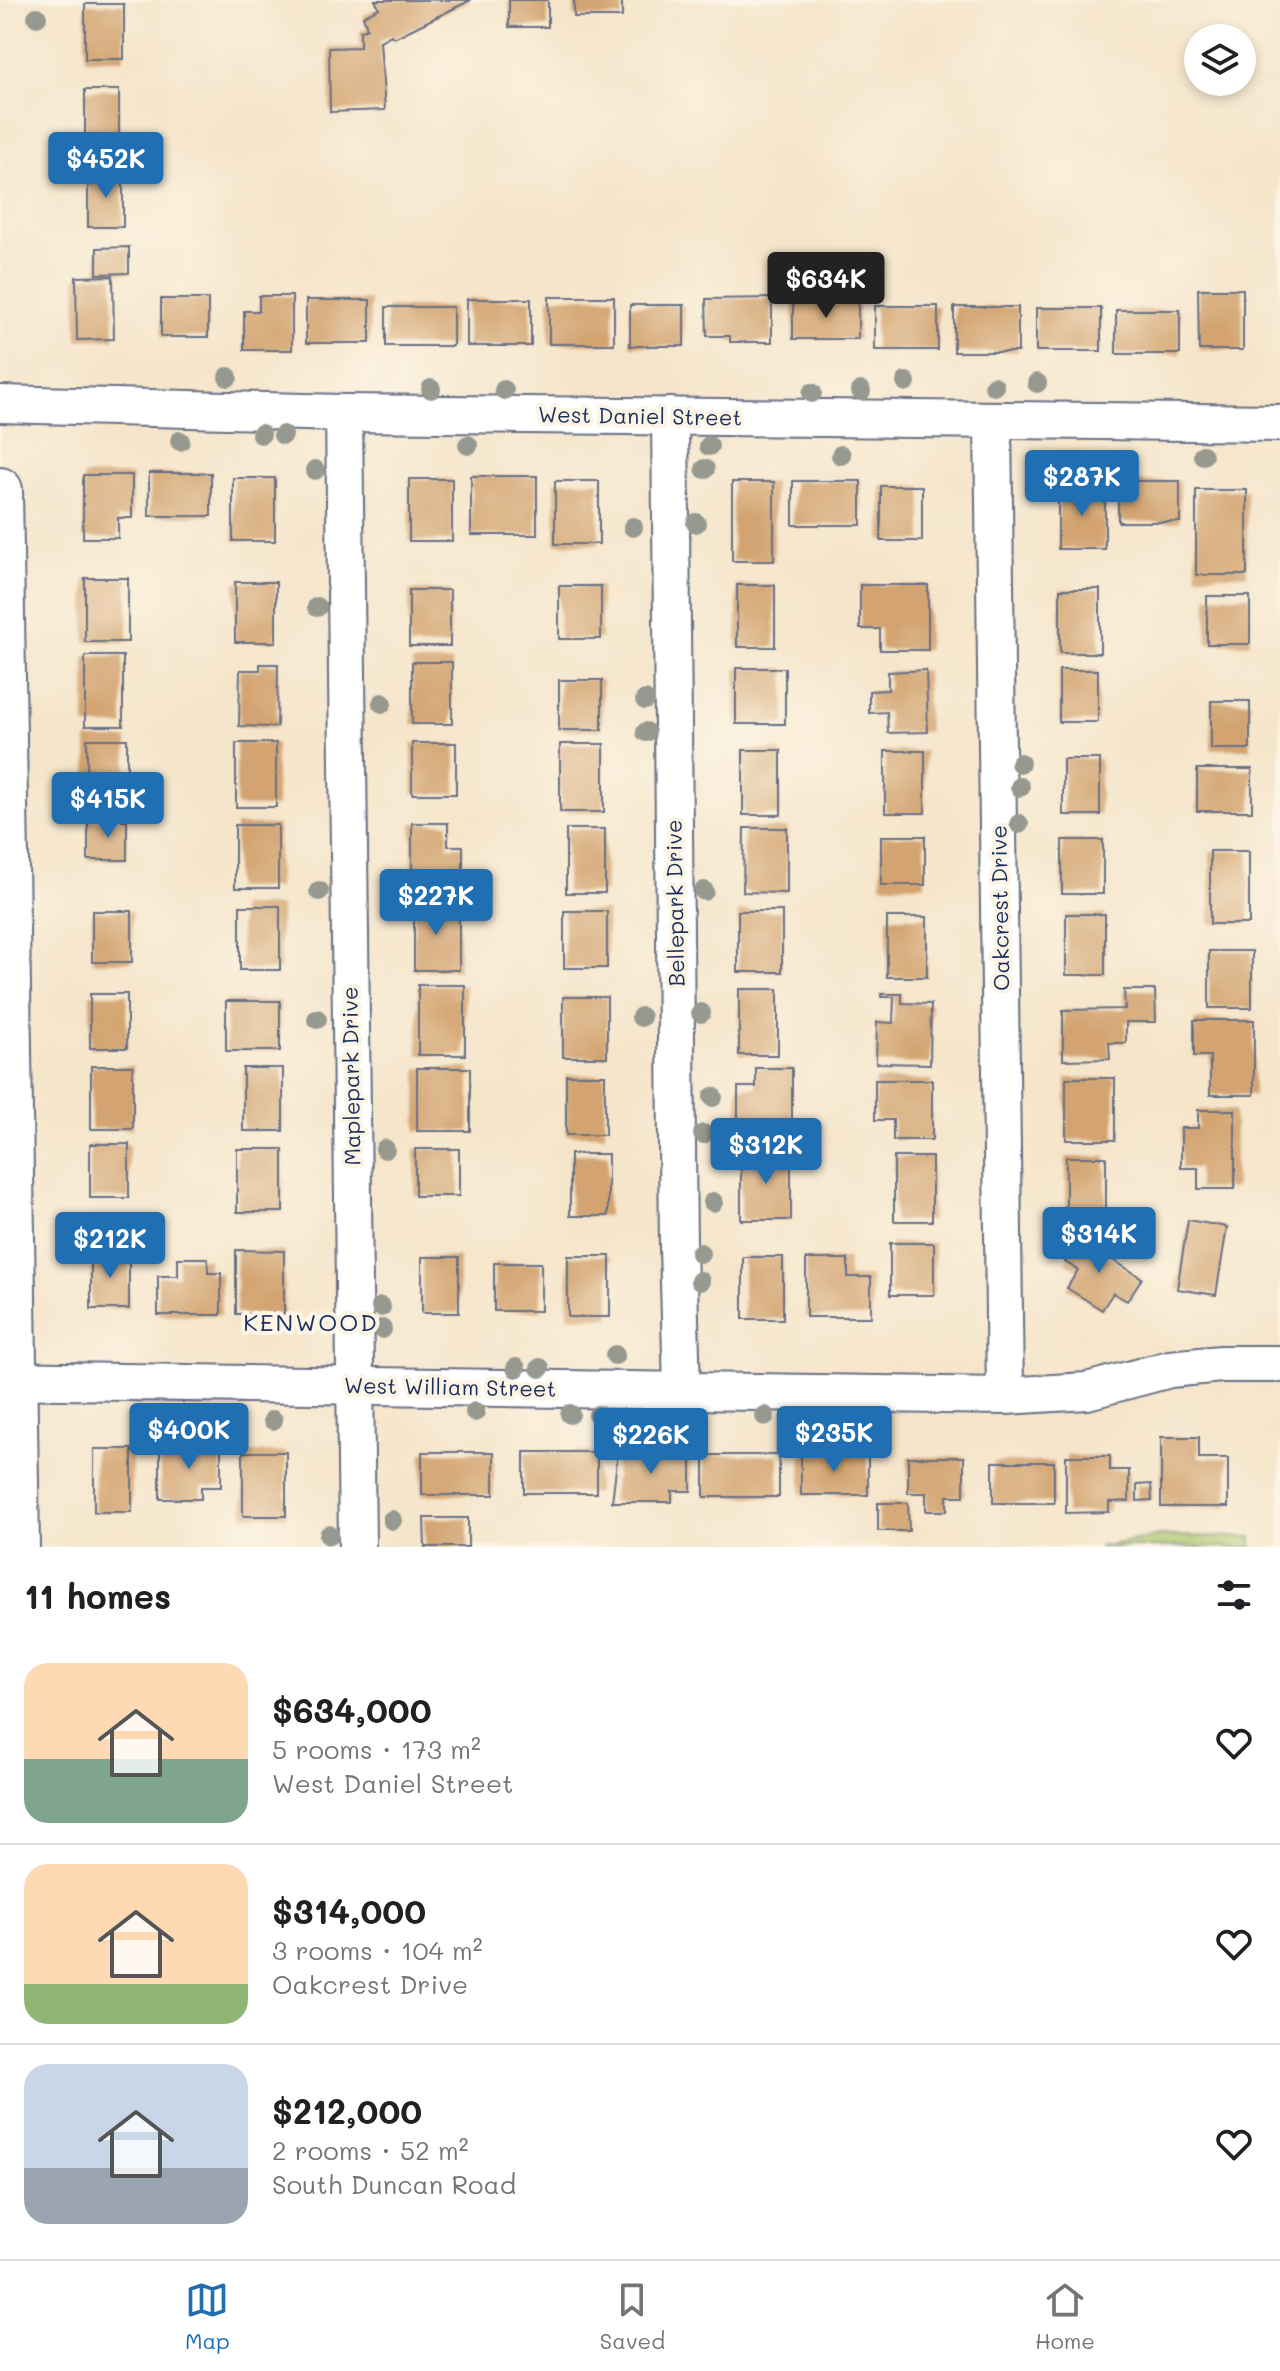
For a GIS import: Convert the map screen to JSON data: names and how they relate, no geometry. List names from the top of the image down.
{
  "streets": {
    "street": [
      "West Daniel Street",
      "Bellepark Drive",
      "Oakcrest Drive",
      "Maplepark Drive",
      "West William Street"
    ]
  },
  "crossings": [
    ["West Daniel Street", "Bellepark Drive"],
    ["West Daniel Street", "Oakcrest Drive"],
    ["West Daniel Street", "Maplepark Drive"],
    ["Bellepark Drive", "West William Street"],
    ["Oakcrest Drive", "West William Street"],
    ["Maplepark Drive", "West William Street"]
  ],
  "districts": ["KENWOOD"],
  "page": {
    "price": [
      "$452K",
      "$634K",
      "$287K",
      "$415K",
      "$227K",
      "$312K",
      "$314K",
      "$212K",
      "$400K",
      "$235K",
      "$226K"
    ],
    "heading": "11 homes",
    "list": [
      {
        "name": "$634,000",
        "note": "5 rooms · 173 m² · West Daniel Street"
      },
      {
        "name": "$314,000",
        "note": "3 rooms · 104 m² · Oakcrest Drive"
      },
      {
        "name": "$212,000",
        "note": "2 rooms · 52 m² · South Duncan Road"
      }
    ],
    "tabs": ["Map", "Saved", "Home"]
  }
}
